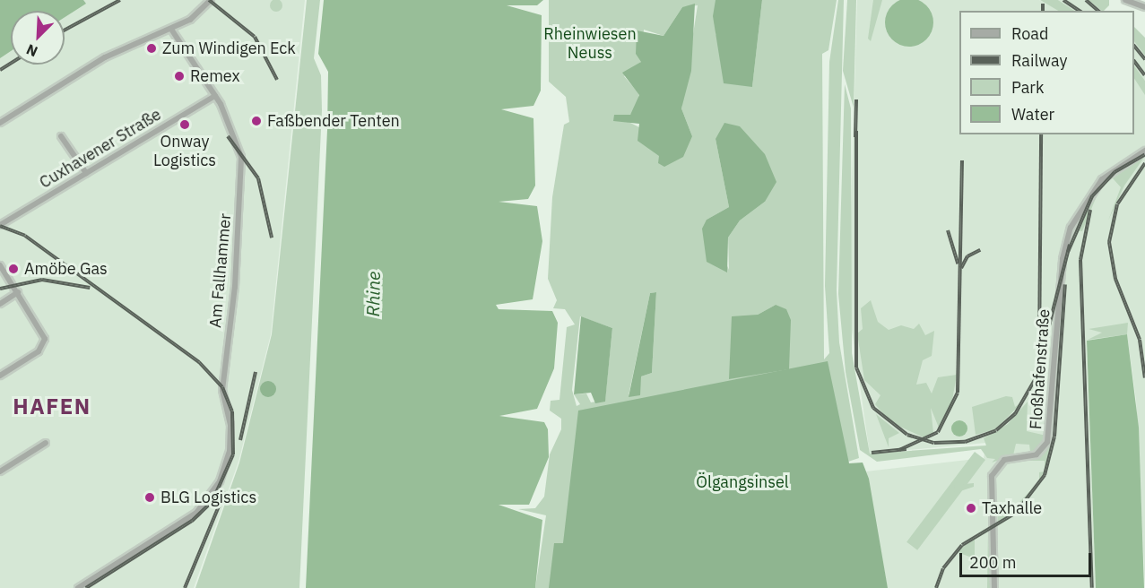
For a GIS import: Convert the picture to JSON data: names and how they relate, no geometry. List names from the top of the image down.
{
  "streets": {
    "street": ["Cuxhavener Straße", "Am Fallhammer", "Floßhafenstraße"]
  },
  "crossings": [
    ["Cuxhavener Straße", "Am Fallhammer"]
  ],
  "districts": ["HAFEN"],
  "water": ["Rhine"],
  "parks": ["Rheinwiesen Neuss", "Ölgangsinsel"],
  "places": [
    "Zum Windigen Eck",
    "Remex",
    "Faßbender Tenten",
    "Onway Logistics",
    "Amöbe Gas",
    "BLG Logistics",
    "Taxhalle"
  ],
  "legend": [
    "Road",
    "Railway",
    "Park",
    "Water"
  ],
  "scale_bar": "200 m",
  "north": "bottom left"
}
